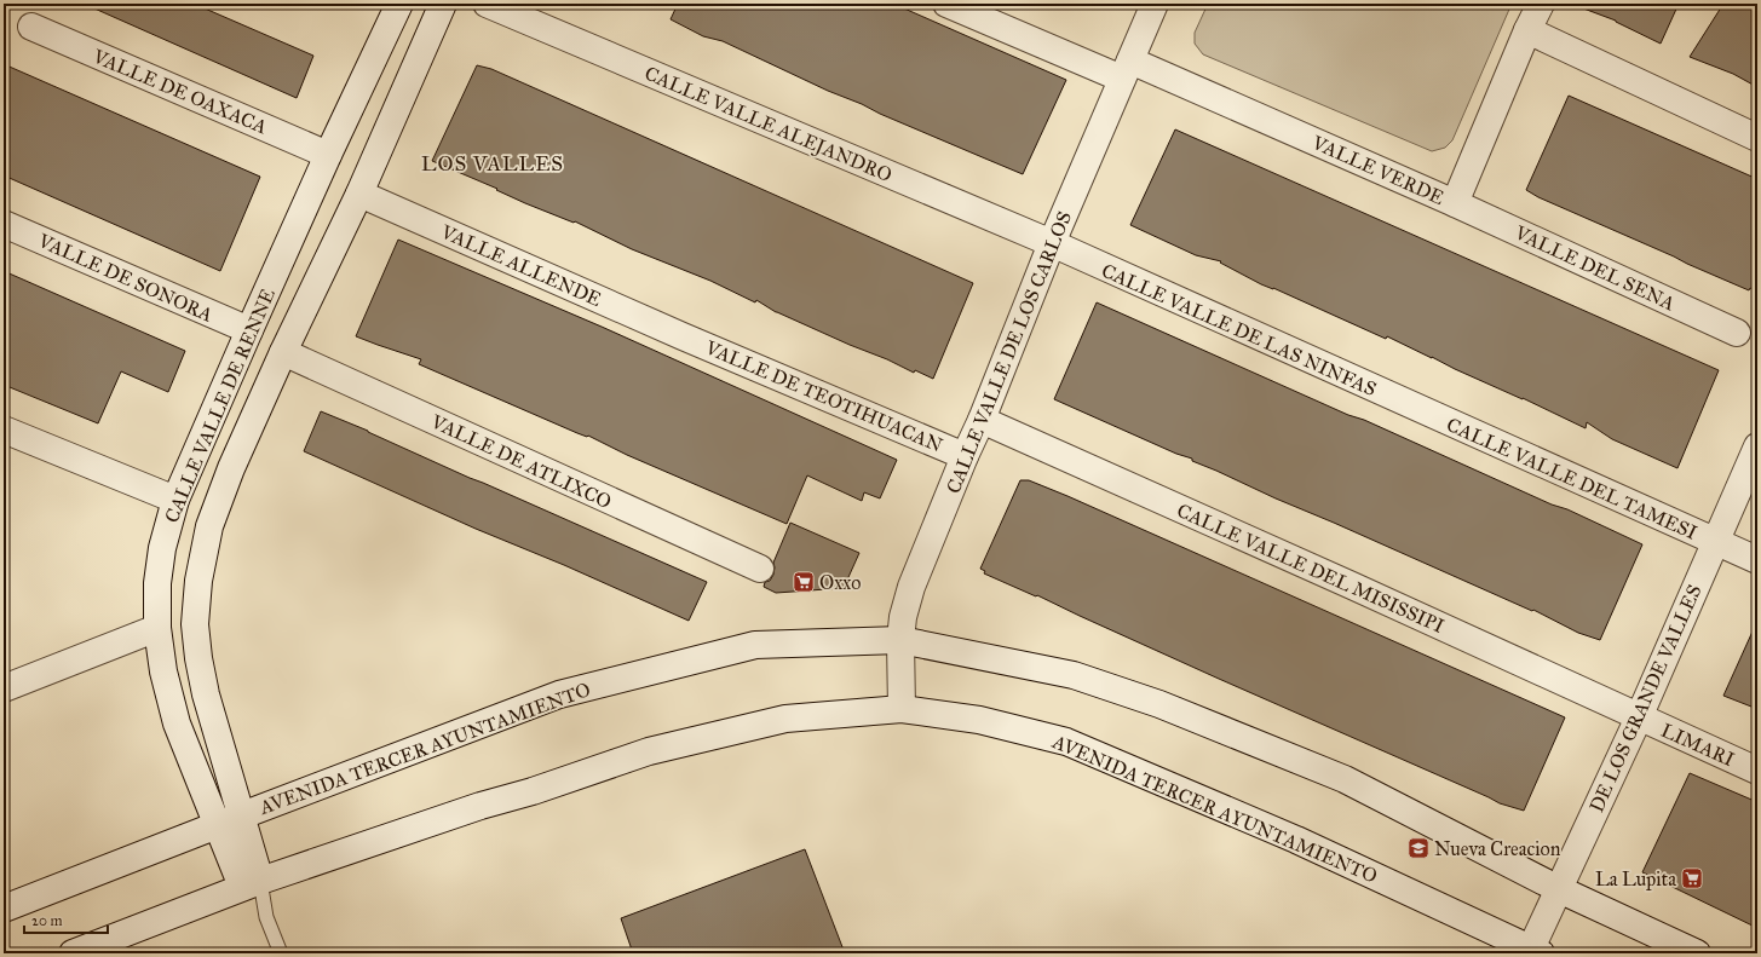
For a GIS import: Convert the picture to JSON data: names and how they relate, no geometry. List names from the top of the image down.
{
  "streets": {
    "street": [
      "VALLE DE OAXACA",
      "CALLE VALLE ALEJANDRO",
      "VALLE VERDE",
      "VALLE ALLENDE",
      "VALLE DEL SENA",
      "VALLE DE SONORA",
      "CALLE VALLE DE LAS NINFAS",
      "CALLE VALLE DE LOS CARLOS",
      "VALLE DE TEOTIHUACAN",
      "CALLE VALLE DE RENNE",
      "VALLE DE ATLIXCO",
      "CALLE VALLE DEL TAMESI",
      "CALLE VALLE DEL MISISSIPI",
      "DE LOS GRANDE VALLES",
      "LIMARI",
      "AVENIDA TERCER AYUNTAMIENTO"
    ]
  },
  "crossings": [
    ["VALLE DE OAXACA", "CALLE VALLE DE RENNE"],
    ["CALLE VALLE ALEJANDRO", "CALLE VALLE DE LAS NINFAS"],
    ["CALLE VALLE ALEJANDRO", "CALLE VALLE DE LOS CARLOS"],
    ["VALLE VERDE", "VALLE DEL SENA"],
    ["VALLE VERDE", "CALLE VALLE DE LOS CARLOS"],
    ["VALLE ALLENDE", "VALLE DE TEOTIHUACAN"],
    ["VALLE ALLENDE", "CALLE VALLE DE RENNE"],
    ["VALLE DE SONORA", "CALLE VALLE DE RENNE"],
    ["CALLE VALLE DE LAS NINFAS", "CALLE VALLE DE LOS CARLOS"],
    ["CALLE VALLE DE LAS NINFAS", "CALLE VALLE DEL TAMESI"],
    ["CALLE VALLE DE LOS CARLOS", "VALLE DE TEOTIHUACAN"],
    ["CALLE VALLE DE LOS CARLOS", "CALLE VALLE DEL MISISSIPI"],
    ["CALLE VALLE DE LOS CARLOS", "AVENIDA TERCER AYUNTAMIENTO"],
    ["CALLE VALLE DE RENNE", "VALLE DE ATLIXCO"],
    ["CALLE VALLE DE RENNE", "AVENIDA TERCER AYUNTAMIENTO"],
    ["CALLE VALLE DEL TAMESI", "DE LOS GRANDE VALLES"],
    ["CALLE VALLE DEL MISISSIPI", "DE LOS GRANDE VALLES"],
    ["CALLE VALLE DEL MISISSIPI", "LIMARI"],
    ["DE LOS GRANDE VALLES", "LIMARI"],
    ["DE LOS GRANDE VALLES", "AVENIDA TERCER AYUNTAMIENTO"]
  ],
  "districts": ["LOS VALLES"],
  "places": {
    "supermarket": ["Oxxo", "La Lupita"],
    "school or university": ["Nueva Creacion"]
  },
  "scale_bar": "20 m"
}
